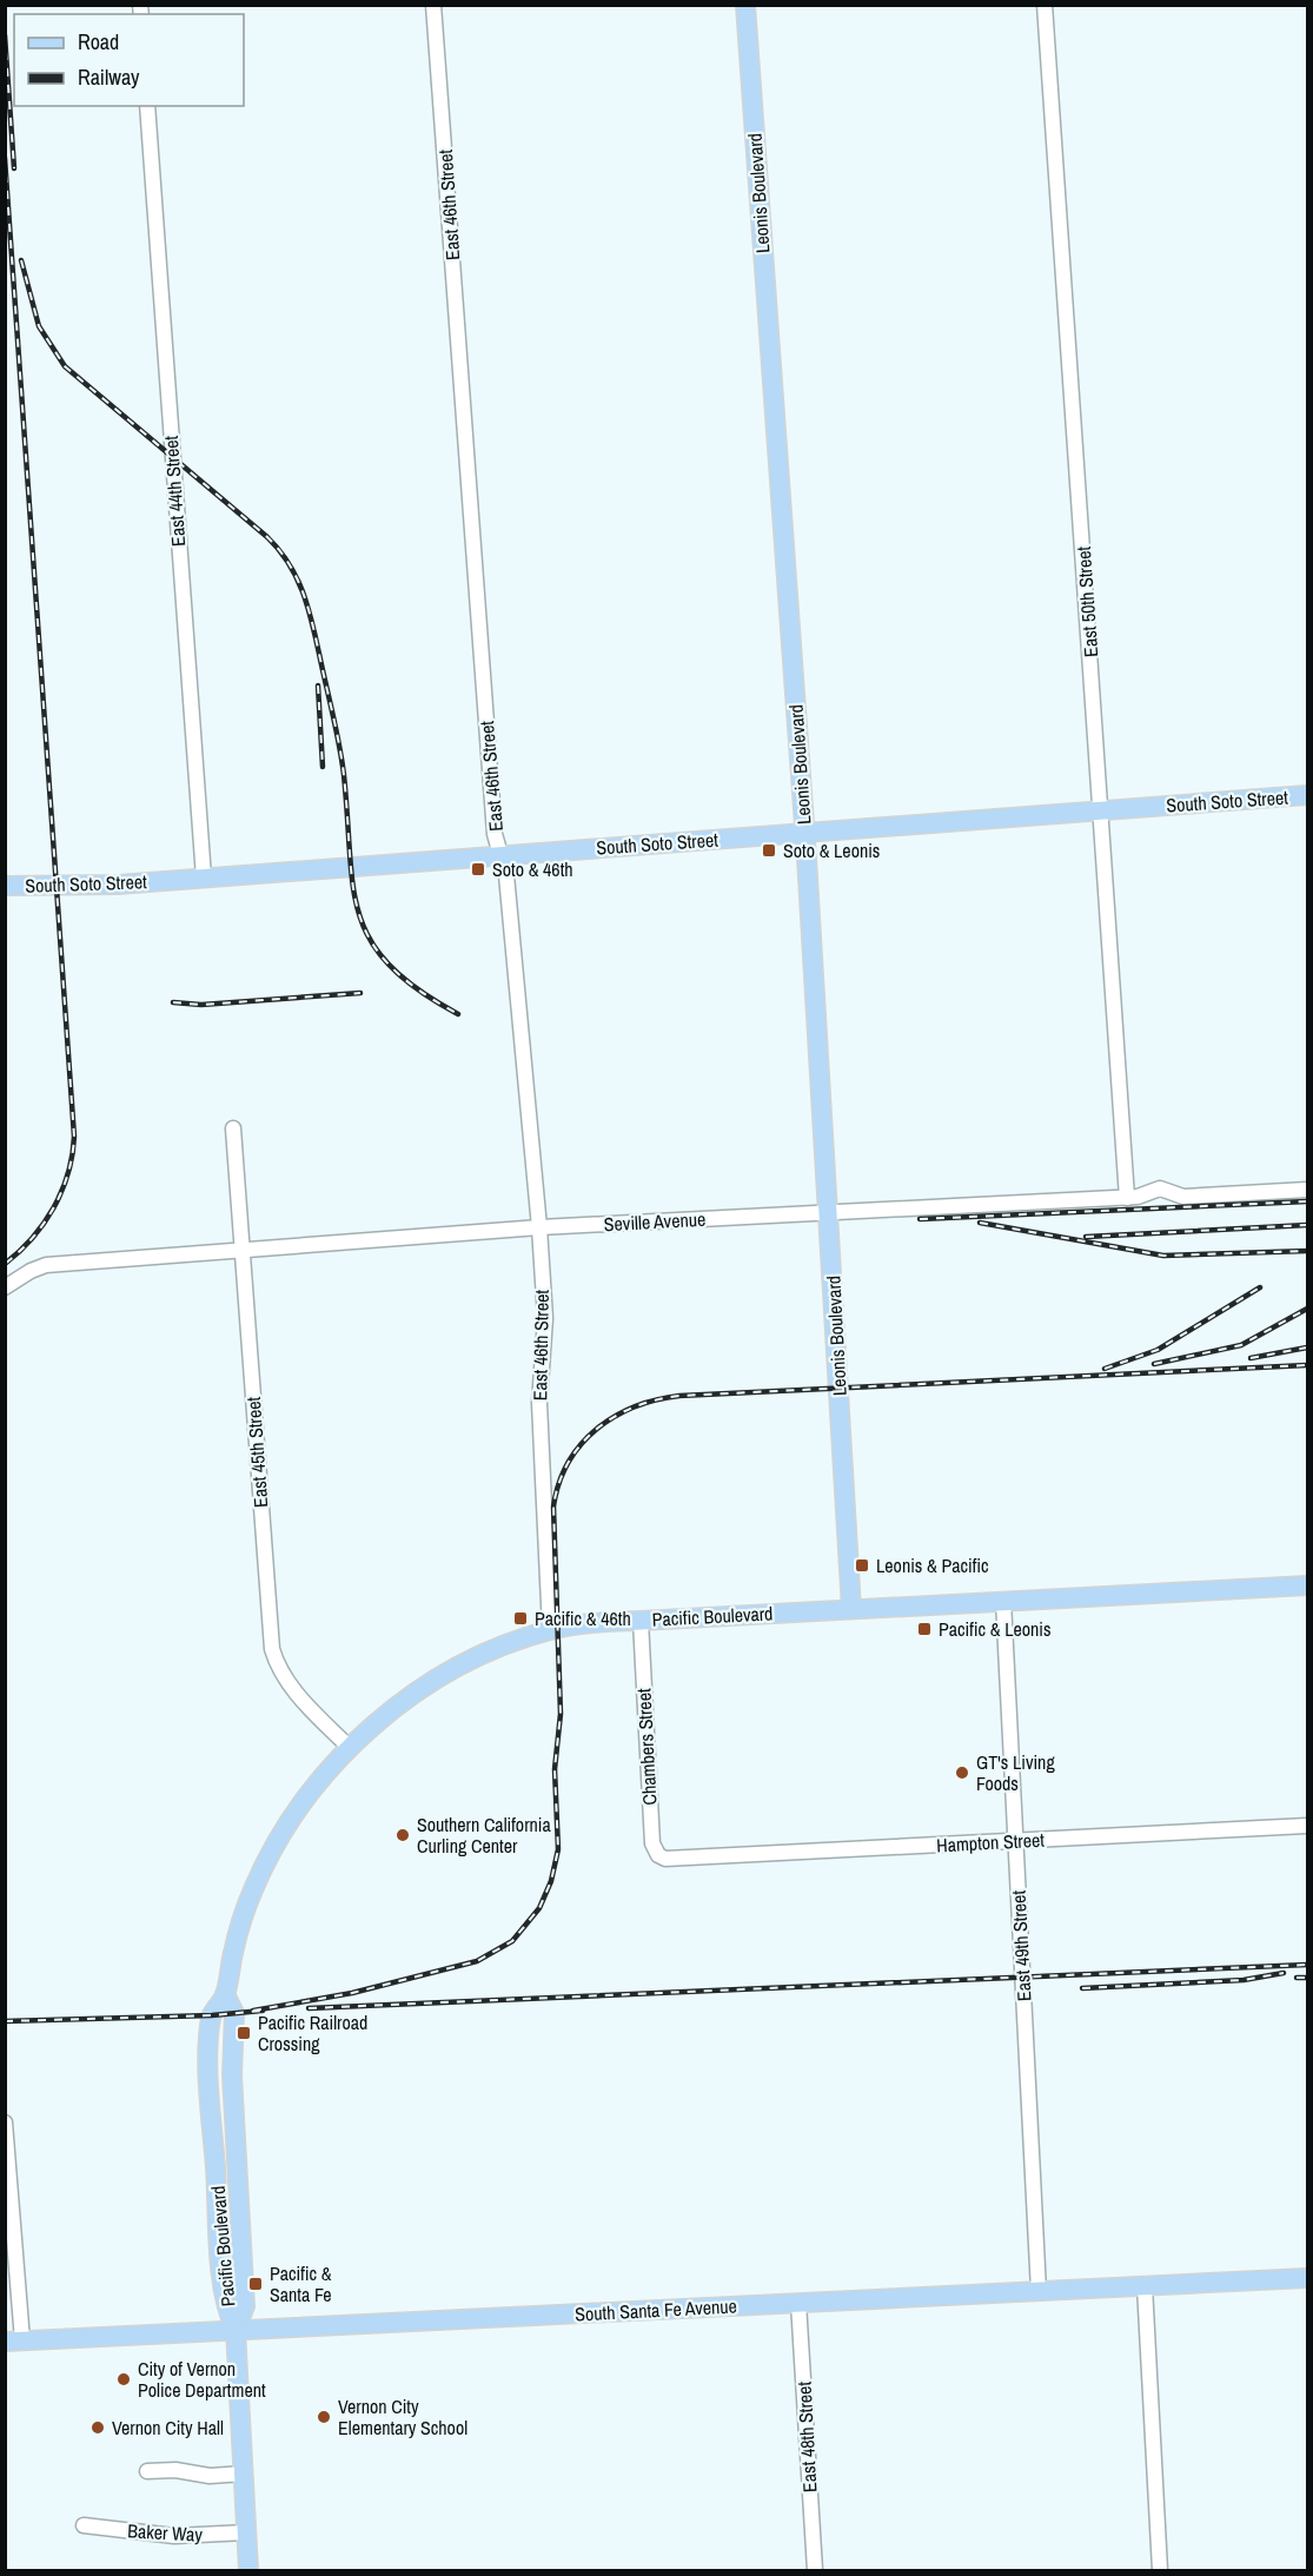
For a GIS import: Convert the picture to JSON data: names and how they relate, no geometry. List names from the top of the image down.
{
  "streets": {
    "main road": [
      "Leonis Boulevard",
      "South Soto Street",
      "Pacific Boulevard",
      "South Santa Fe Avenue"
    ],
    "street": [
      "East 46th Street",
      "East 44th Street",
      "East 50th Street",
      "Seville Avenue",
      "East 45th Street",
      "Chambers Street",
      "Hampton Street",
      "East 49th Street",
      "East 48th Street",
      "Baker Way"
    ]
  },
  "crossings": [
    ["Leonis Boulevard", "South Soto Street"],
    ["Leonis Boulevard", "Seville Avenue"],
    ["Leonis Boulevard", "Pacific Boulevard"],
    ["East 46th Street", "South Soto Street"],
    ["East 46th Street", "Seville Avenue"],
    ["East 46th Street", "Pacific Boulevard"],
    ["East 44th Street", "South Soto Street"],
    ["East 50th Street", "South Soto Street"],
    ["East 50th Street", "Seville Avenue"],
    ["Seville Avenue", "East 45th Street"],
    ["East 45th Street", "Pacific Boulevard"],
    ["Pacific Boulevard", "Chambers Street"],
    ["Pacific Boulevard", "East 49th Street"],
    ["Pacific Boulevard", "South Santa Fe Avenue"],
    ["Pacific Boulevard", "Baker Way"],
    ["Chambers Street", "Hampton Street"],
    ["Hampton Street", "East 49th Street"],
    ["East 49th Street", "South Santa Fe Avenue"],
    ["South Santa Fe Avenue", "East 48th Street"]
  ],
  "places": {
    "transit": [
      "Soto & Leonis",
      "Soto & 46th",
      "Leonis & Pacific",
      "Pacific & 46th",
      "Pacific & Leonis",
      "Pacific Railroad Crossing",
      "Pacific & Santa Fe"
    ],
    "other": [
      "GT's Living Foods",
      "Southern California Curling Center",
      "City of Vernon Police Department",
      "Vernon City Elementary School",
      "Vernon City Hall"
    ]
  },
  "legend": ["Road", "Railway"]
}
